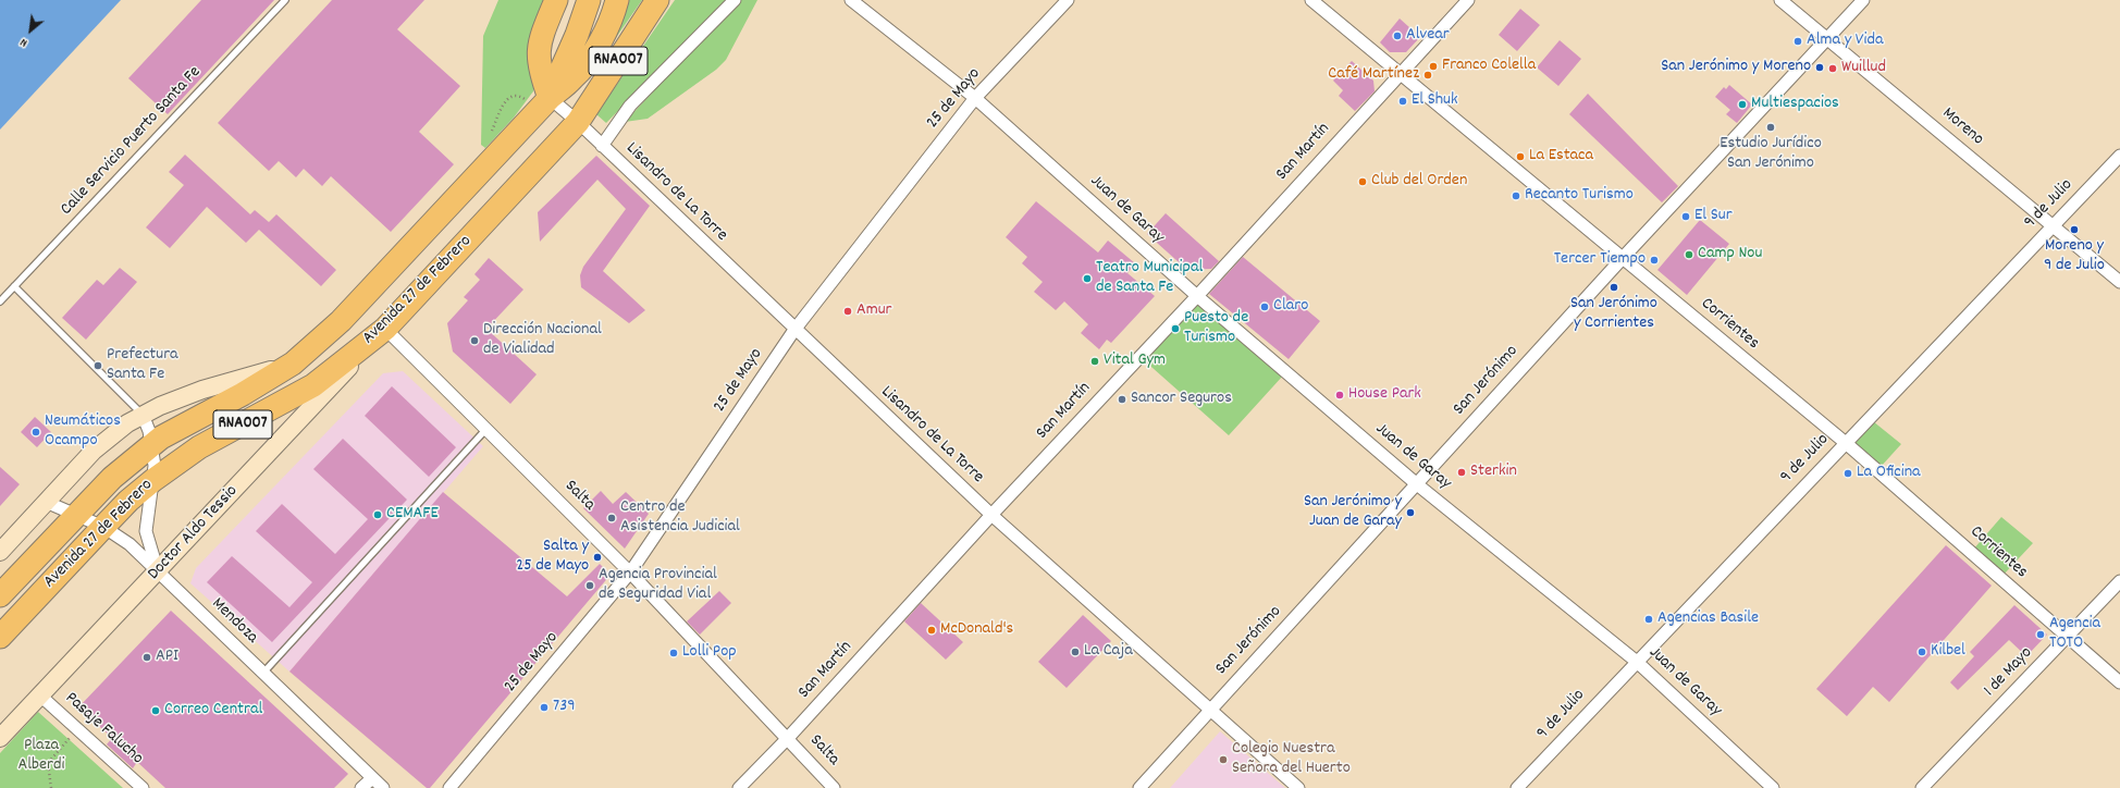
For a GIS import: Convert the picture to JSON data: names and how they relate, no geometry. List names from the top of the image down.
{
  "streets": {
    "highway": ["RNA007", "Avenida 27 de Febrero"],
    "main road": ["Doctor Aldo Tessio"],
    "street": [
      "25 de Mayo",
      "Moreno",
      "San Martín",
      "Lisandro de La Torre",
      "9 de Julio",
      "Juan de Garay",
      "Corrientes",
      "San Jerónimo",
      "Salta",
      "Mendoza",
      "1 de Mayo",
      "Pasaje Falucho"
    ],
    "lane": ["Calle Servicio Puerto Santa Fe"]
  },
  "crossings": [
    ["RNA007", "Lisandro de La Torre"],
    ["RNA007", "Avenida 27 de Febrero"],
    ["25 de Mayo", "Lisandro de La Torre"],
    ["25 de Mayo", "Juan de Garay"],
    ["25 de Mayo", "Salta"],
    ["Moreno", "9 de Julio"],
    ["Moreno", "San Jerónimo"],
    ["San Martín", "Lisandro de La Torre"],
    ["San Martín", "Juan de Garay"],
    ["San Martín", "Corrientes"],
    ["San Martín", "Salta"],
    ["Lisandro de La Torre", "Avenida 27 de Febrero"],
    ["Lisandro de La Torre", "San Jerónimo"],
    ["9 de Julio", "Juan de Garay"],
    ["9 de Julio", "Corrientes"],
    ["Juan de Garay", "San Jerónimo"],
    ["Avenida 27 de Febrero", "Salta"],
    ["Avenida 27 de Febrero", "Doctor Aldo Tessio"],
    ["Avenida 27 de Febrero", "Mendoza"],
    ["Corrientes", "San Jerónimo"],
    ["Corrientes", "1 de Mayo"],
    ["Salta", "Doctor Aldo Tessio"],
    ["Doctor Aldo Tessio", "Mendoza"],
    ["Doctor Aldo Tessio", "Pasaje Falucho"]
  ],
  "parks": ["Plaza Alberdi"],
  "places": [
    "Alvear",
    "Alma y Vida",
    "Franco Colella",
    "San Jerónimo y Moreno",
    "Wuillud",
    "Café Martínez",
    "El Shuk",
    "Multiespacios",
    "Estudio Jurídico San Jerónimo",
    "La Estaca",
    "Club del Orden",
    "Recanto Turismo",
    "El Sur",
    "Moreno y 9 de Julio",
    "Camp Nou",
    "Tercer Tiempo",
    "Teatro Municipal de Santa Fe",
    "San Jerónimo y Corrientes",
    "Claro",
    "Amur",
    "Puesto de Turismo",
    "Dirección Nacional de Vialidad",
    "Vital Gym",
    "Prefectura Santa Fe",
    "House Park",
    "Sancor Seguros",
    "Neumáticos Ocampo",
    "Sterkin",
    "La Oficina",
    "San Jerónimo y Juan de Garay",
    "CEMAFE",
    "Centro de Asistencia Judicial",
    "Salta y 25 de Mayo",
    "Agencia Provincial de Seguridad Vial",
    "Agencias Basile",
    "McDonald's",
    "Agencia TOTO",
    "La Caja",
    "Kilbel",
    "Lolli Pop",
    "API",
    "739",
    "Correo Central",
    "Colegio Nuestra Señora del Huerto"
  ],
  "north": "bottom left"
}
